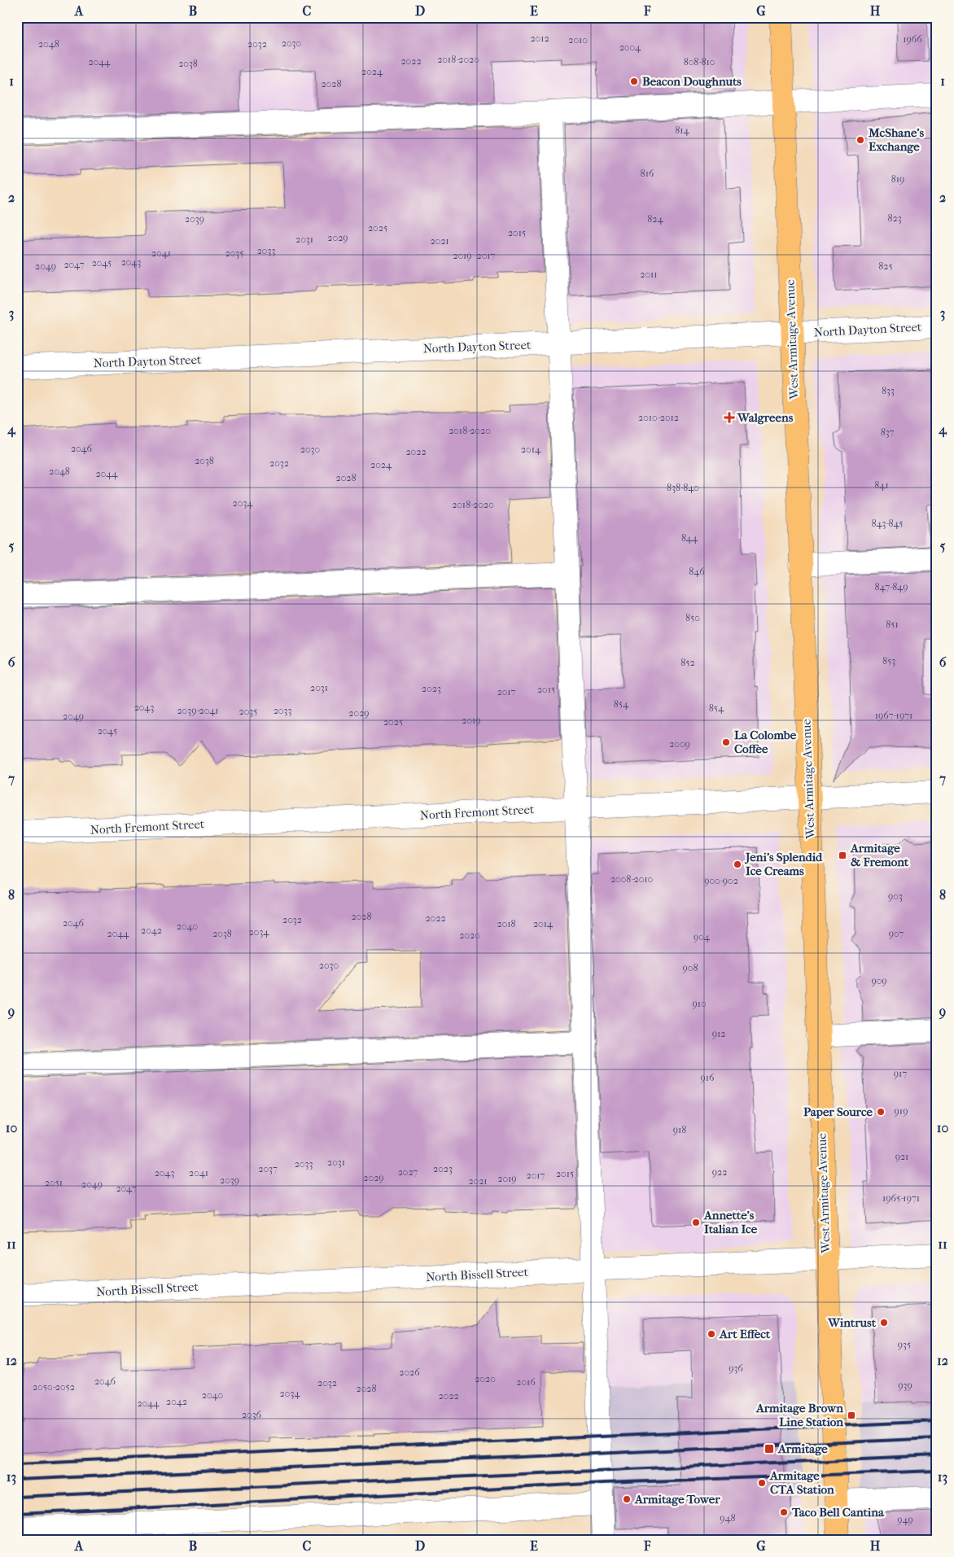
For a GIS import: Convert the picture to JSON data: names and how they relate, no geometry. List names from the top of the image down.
{
  "streets": {
    "main road": ["West Armitage Avenue"],
    "street": ["North Dayton Street", "North Fremont Street", "North Bissell Street"]
  },
  "crossings": [
    ["North Dayton Street", "West Armitage Avenue"],
    ["West Armitage Avenue", "North Fremont Street"],
    ["West Armitage Avenue", "North Bissell Street"]
  ],
  "places": {
    "other": [
      "Beacon Doughnuts",
      "McShane's Exchange",
      "La Colombe Coffee",
      "Jeni's Splendid Ice Creams",
      "Paper Source",
      "Annette's Italian Ice",
      "Wintrust",
      "Art Effect",
      "Armitage CTA Station",
      "Armitage Tower",
      "Taco Bell Cantina"
    ],
    "health": ["Walgreens"],
    "transit": ["Armitage & Fremont", "Armitage Brown Line Station", "Armitage"]
  },
  "house_numbers": [
    "2012",
    "1966",
    "2010",
    "2030",
    "2048",
    "2032",
    "2004",
    "2018-2020",
    "2022",
    "2044",
    "808-810",
    "2038",
    "2024",
    "2028",
    "814",
    "816",
    "819",
    "823",
    "2039",
    "824",
    "2025",
    "2015",
    "2029",
    "2031",
    "2021",
    "2033",
    "2041",
    "2035",
    "2019",
    "2017",
    "2043",
    "2045",
    "2047",
    "2049",
    "825",
    "2011",
    "833",
    "2010-2012",
    "2018-2020",
    "837",
    "2046",
    "2030",
    "2014",
    "2022",
    "2038",
    "2032",
    "2024",
    "2048",
    "2044",
    "2028",
    "841",
    "838-840",
    "2034",
    "2018-2020",
    "843-845",
    "844",
    "846",
    "847-849",
    "850",
    "851",
    "853",
    "852",
    "2031",
    "2023",
    "2015",
    "2017",
    "854",
    "2043",
    "854",
    "2039-2041",
    "2033",
    "2035",
    "2029",
    "1967-1971",
    "2049",
    "2019",
    "2025",
    "2045",
    "2009",
    "2008-2010",
    "900-902",
    "903",
    "2028",
    "2022",
    "2032",
    "2046",
    "2018",
    "2014",
    "2040",
    "2042",
    "2034",
    "2044",
    "2038",
    "907",
    "2020",
    "904",
    "2030",
    "908",
    "909",
    "910",
    "912",
    "917",
    "916",
    "919",
    "918",
    "921",
    "2031",
    "2033",
    "2037",
    "2023",
    "2027",
    "922",
    "2043",
    "2041",
    "2015",
    "2017",
    "2029",
    "2019",
    "2039",
    "2021",
    "2051",
    "2049",
    "2047",
    "1965-1971",
    "935",
    "936",
    "2026",
    "2020",
    "2046",
    "2016",
    "2032",
    "939",
    "2050-2052",
    "2028",
    "2034",
    "2040",
    "2022",
    "2042",
    "2044",
    "2036",
    "948",
    "949"
  ],
  "grid": {
    "columns": [
      "A",
      "B",
      "C",
      "D",
      "E",
      "F",
      "G",
      "H"
    ],
    "rows": [
      "1",
      "2",
      "3",
      "4",
      "5",
      "6",
      "7",
      "8",
      "9",
      "10",
      "11",
      "12",
      "13"
    ]
  }
}
